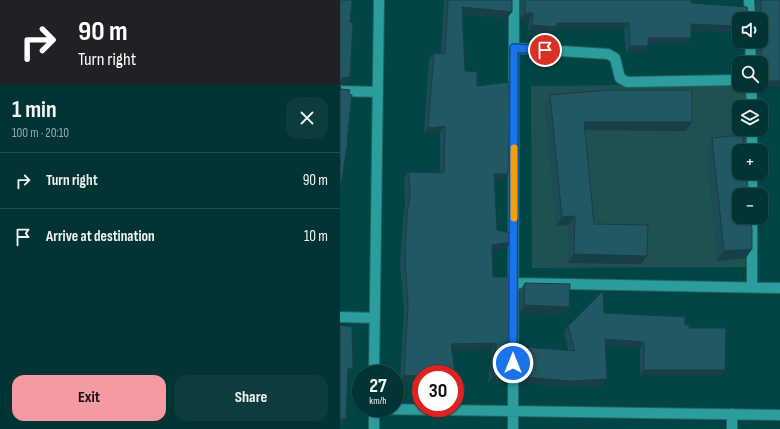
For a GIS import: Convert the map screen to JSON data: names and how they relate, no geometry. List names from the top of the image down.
{
  "page": {
    "turn": ["90 m", "Turn right"],
    "map_buttons": ["+", "−"],
    "heading": ["1 min", "100 m · 20:10"],
    "list": [
      {
        "name": "Turn right",
        "value": "90 m"
      },
      {
        "name": "Arrive at destination",
        "value": "10 m"
      }
    ],
    "speed": "27 km/h",
    "limit": "30",
    "buttons": ["Exit", "Share"]
  }
}
